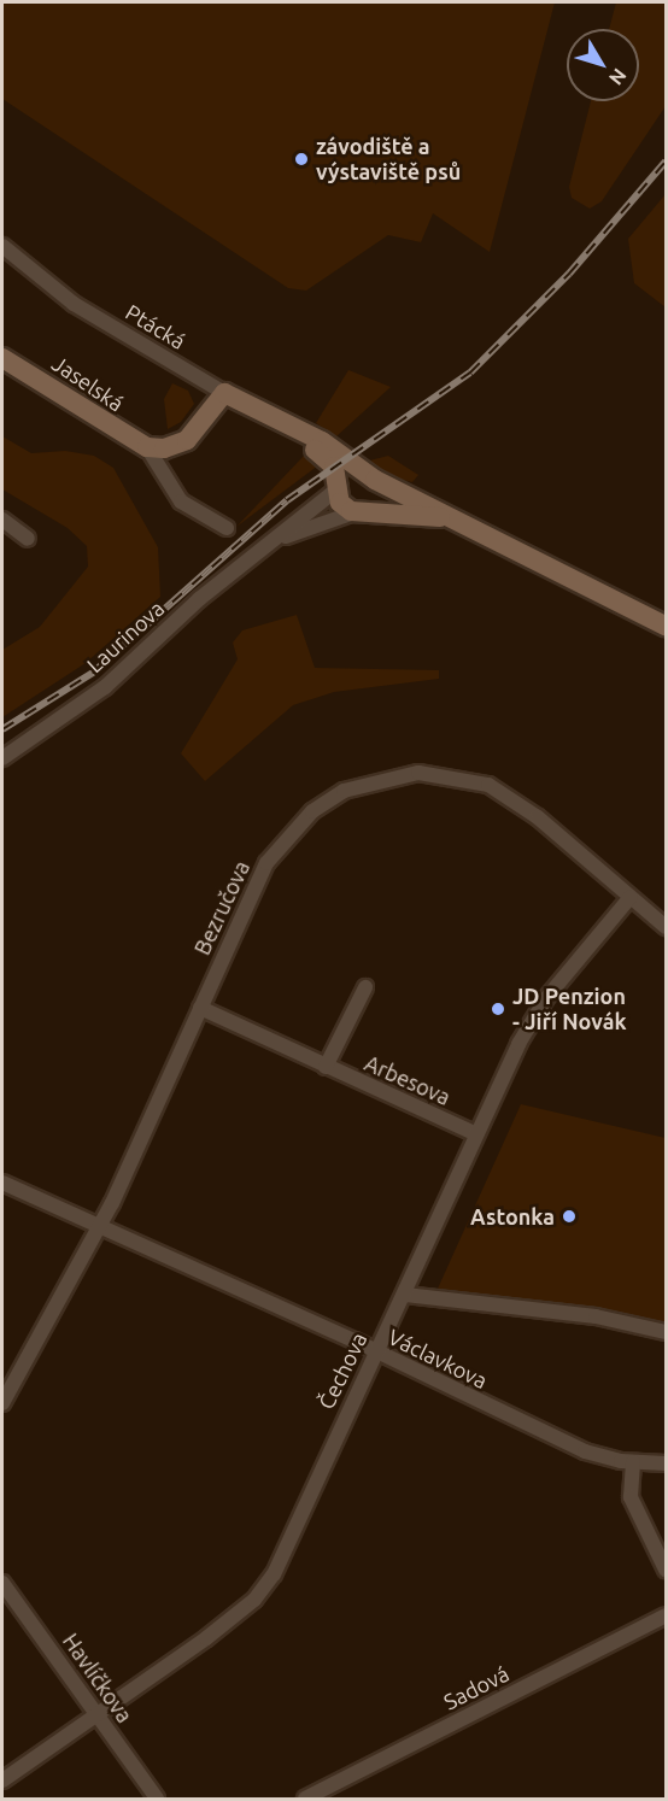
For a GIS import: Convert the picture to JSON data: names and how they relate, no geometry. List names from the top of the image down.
{
  "streets": {
    "street": [
      "Ptácká",
      "Jaselská",
      "Laurinova",
      "Bezručova",
      "Arbesova",
      "Václavkova",
      "Čechova",
      "Havlíčkova",
      "Sadová"
    ]
  },
  "crossings": [
    ["Ptácká", "Laurinova"],
    ["Bezručova", "Arbesova"],
    ["Bezručova", "Václavkova"],
    ["Bezručova", "Čechova"],
    ["Arbesova", "Čechova"],
    ["Václavkova", "Čechova"],
    ["Čechova", "Havlíčkova"]
  ],
  "places": ["závodiště a výstaviště psů", "JD Penzion - Jiří Novák", "Astonka"],
  "north": "bottom right"
}
